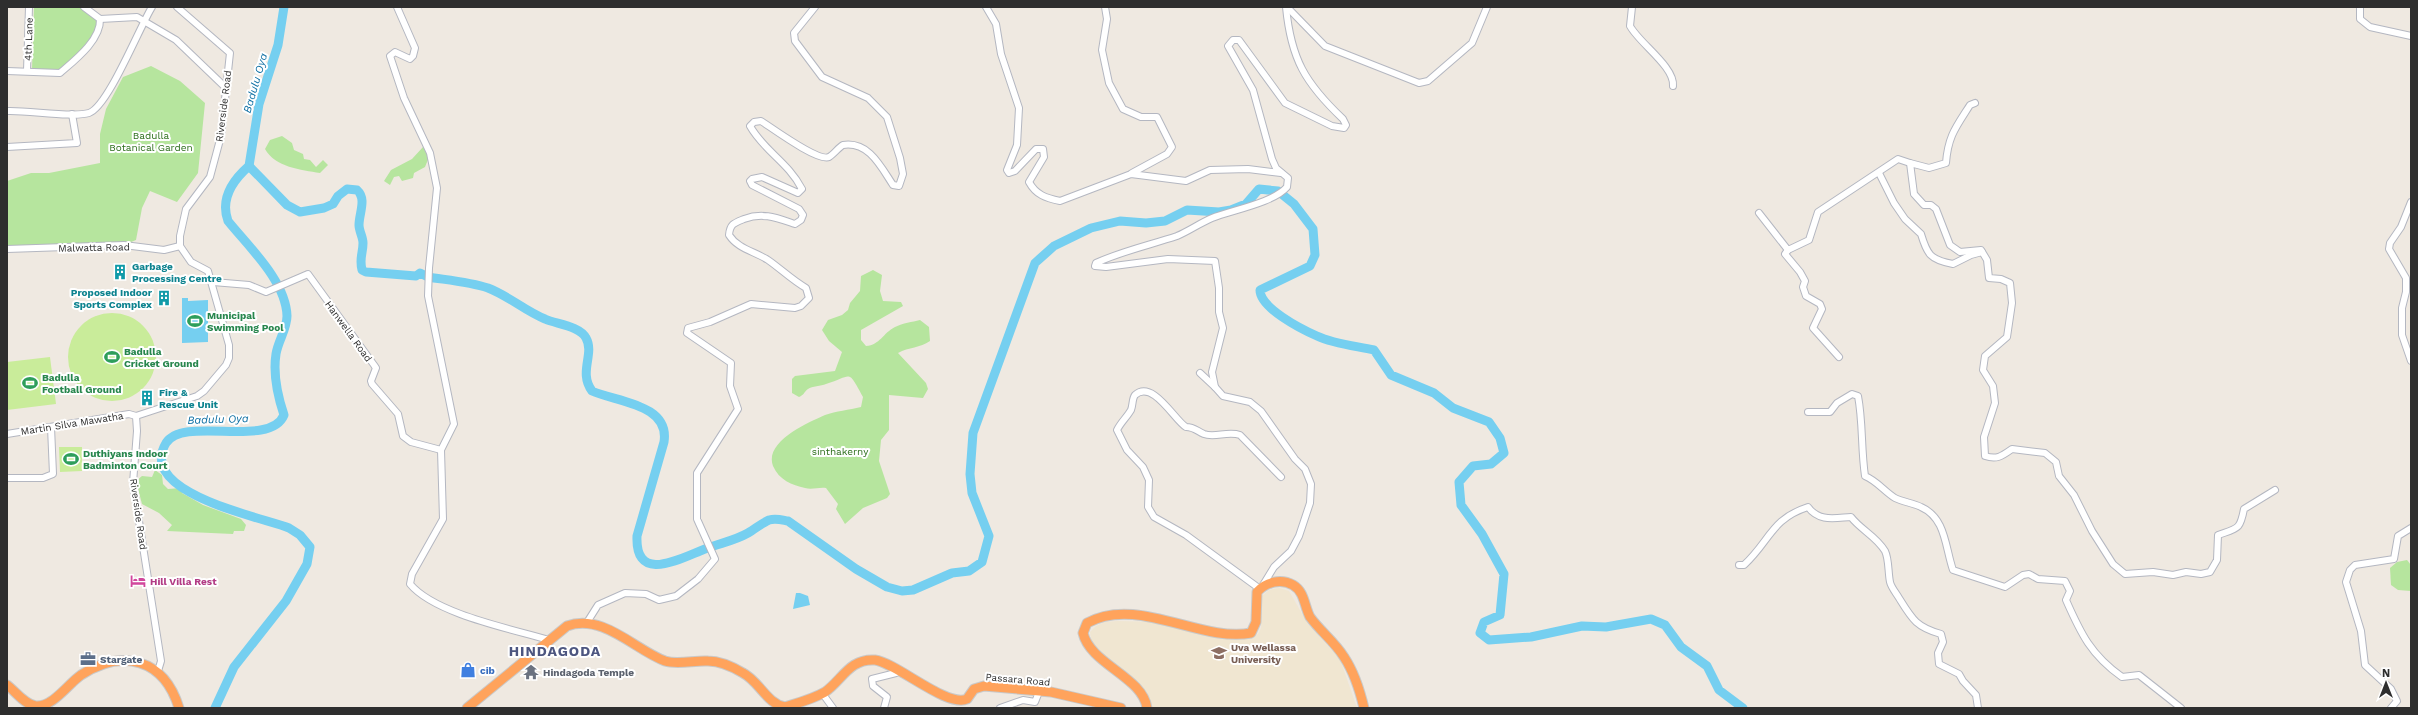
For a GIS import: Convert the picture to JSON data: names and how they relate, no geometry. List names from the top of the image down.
{
  "streets": {
    "highway": ["Passara Road"],
    "street": [
      "4th Lane",
      "Riverside Road",
      "Malwatta Road",
      "Hanwella Road",
      "Martin Silva Mawatha"
    ]
  },
  "crossings": [
    ["Riverside Road", "Malwatta Road"],
    ["Riverside Road", "Martin Silva Mawatha"]
  ],
  "districts": ["HINDAGODA"],
  "water": ["Badulu Oya"],
  "parks": ["Badulla Botanical Garden", "sinthakerny"],
  "places": {
    "building": ["Garbage Processing Centre", "Proposed Indoor Sports Complex", "Fire & Rescue Unit"],
    "sports": [
      "Municipal Swimming Pool",
      "Badulla Cricket Ground",
      "Badulla Football Ground",
      "Duthiyans Indoor Badminton Court"
    ],
    "hotel": ["Hill Villa Rest"],
    "school or university": ["Uva Wellassa University"],
    "office": ["Stargate"],
    "shop": ["cib"],
    "temple": ["Hindagoda Temple"]
  },
  "north": "top"
}
